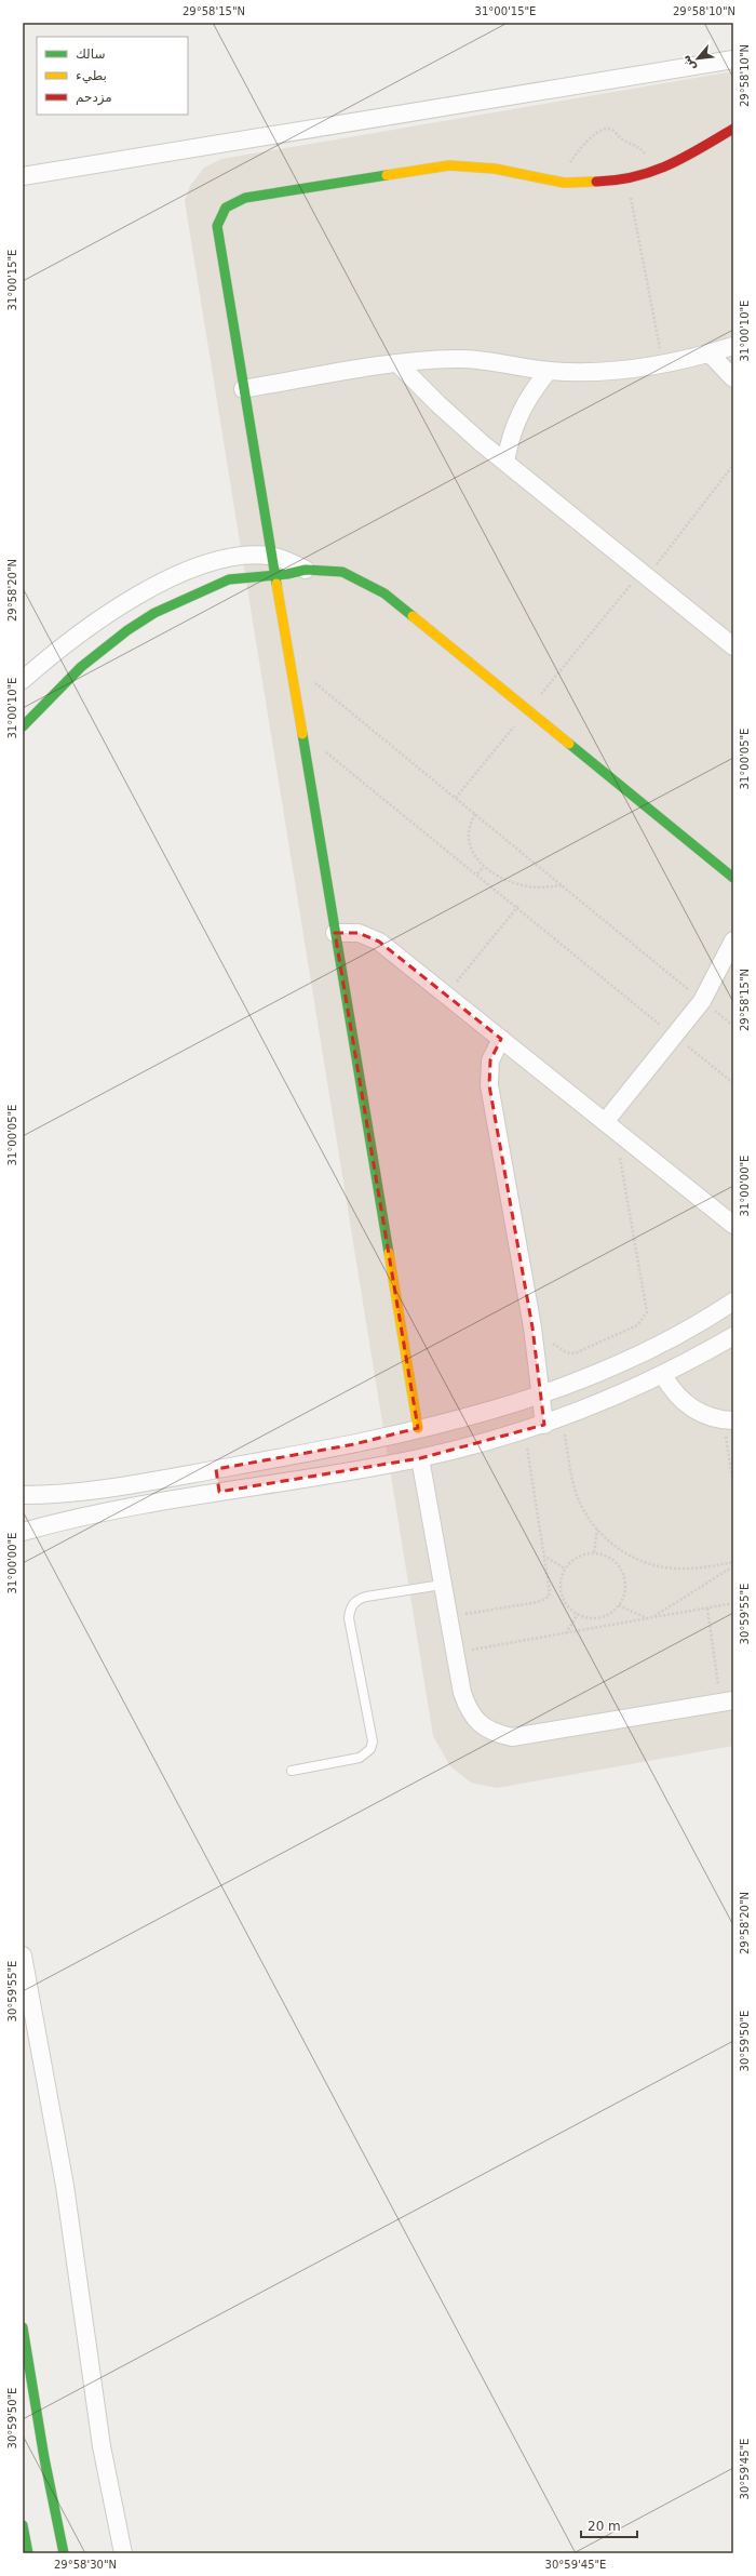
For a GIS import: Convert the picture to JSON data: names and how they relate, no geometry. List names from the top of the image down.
{
  "legend": ["سالك", "بطيء", "مزدحم"],
  "scale_bar": "20 m",
  "north": "bottom left",
  "coordinates": [
    "29°58'15\"N",
    "31°00'15\"E",
    "29°58'10\"N",
    "31°00'10\"E",
    "29°58'20\"N",
    "31°00'05\"E",
    "31°00'00\"E",
    "30°59'55\"E",
    "30°59'50\"E",
    "30°59'45\"E",
    "29°58'30\"N"
  ]
}
